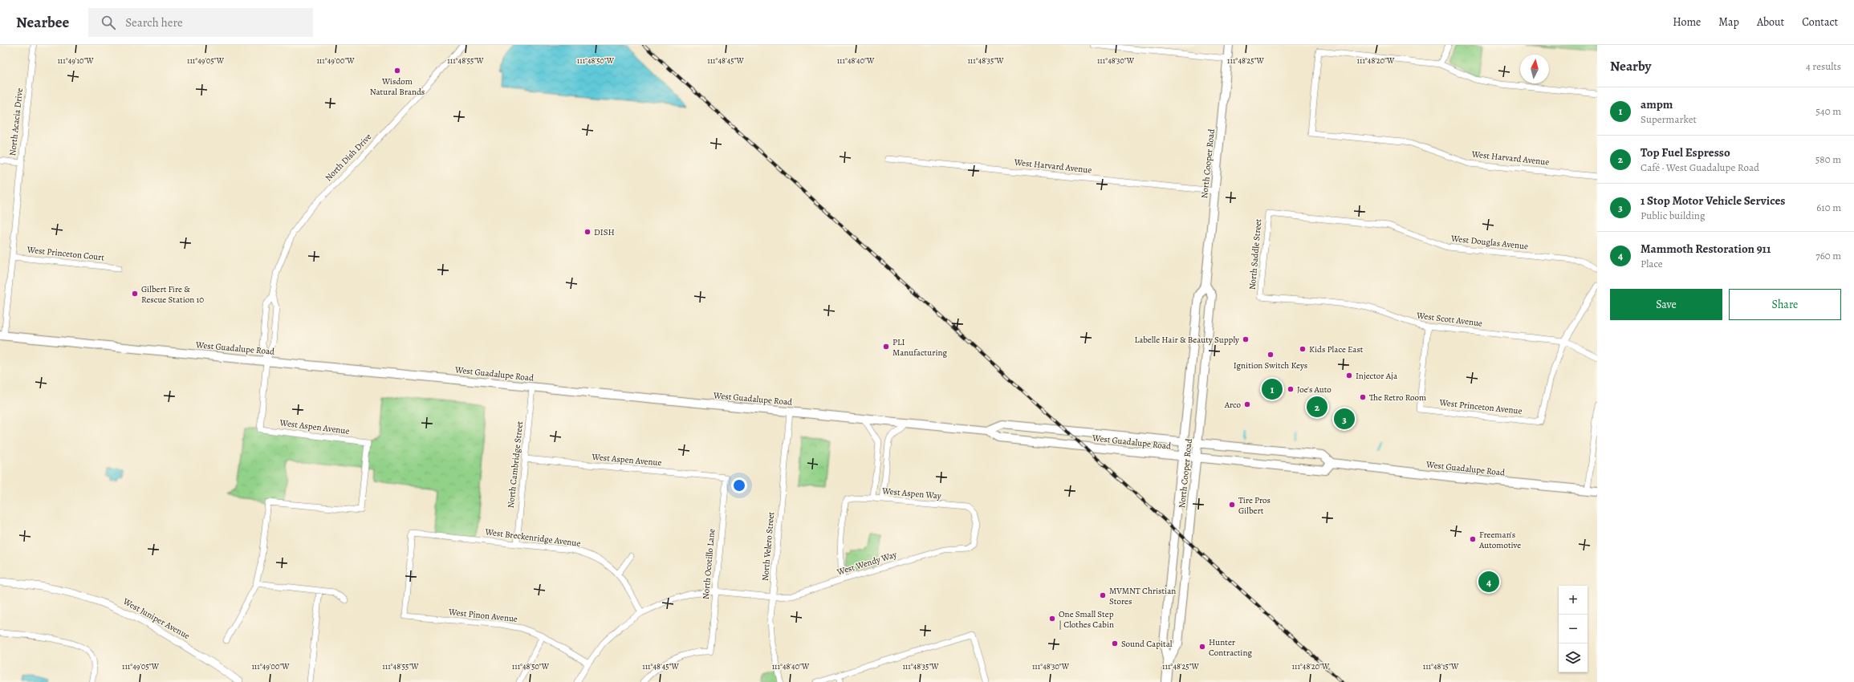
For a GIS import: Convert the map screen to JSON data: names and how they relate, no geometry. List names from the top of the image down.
{
  "streets": {
    "main road": ["North Cooper Road", "West Guadalupe Road"],
    "street": [
      "North Acacia Drive",
      "North Dish Drive",
      "West Harvard Avenue",
      "West Douglas Avenue",
      "West Princeton Court",
      "North Saddle Street",
      "West Scott Avenue",
      "West Princeton Avenue",
      "West Aspen Avenue",
      "North Cambridge Street",
      "West Aspen Way",
      "West Breckenridge Avenue",
      "North Velero Street",
      "West Wendy Way",
      "North Ocotillo Lane",
      "West Pinon Avenue",
      "West Juniper Avenue"
    ]
  },
  "crossings": [
    ["North Acacia Drive", "West Princeton Court"],
    ["North Acacia Drive", "West Guadalupe Road"],
    ["North Dish Drive", "West Guadalupe Road"],
    ["North Dish Drive", "West Aspen Avenue"],
    ["West Harvard Avenue", "North Cooper Road"],
    ["North Cooper Road", "West Guadalupe Road"],
    ["West Douglas Avenue", "North Saddle Street"],
    ["North Saddle Street", "West Scott Avenue"],
    ["West Scott Avenue", "West Princeton Avenue"],
    ["West Guadalupe Road", "West Aspen Avenue"],
    ["West Guadalupe Road", "North Cambridge Street"],
    ["West Guadalupe Road", "North Velero Street"],
    ["West Aspen Avenue", "North Cambridge Street"],
    ["West Aspen Avenue", "North Ocotillo Lane"],
    ["North Cambridge Street", "West Breckenridge Avenue"],
    ["West Aspen Way", "West Wendy Way"],
    ["West Breckenridge Avenue", "West Wendy Way"],
    ["West Breckenridge Avenue", "West Pinon Avenue"],
    ["North Velero Street", "West Wendy Way"],
    ["West Wendy Way", "North Ocotillo Lane"],
    ["West Wendy Way", "West Pinon Avenue"]
  ],
  "places": [
    "Wisdom Natural Brands",
    "DISH",
    "Gilbert Fire & Rescue Station 10",
    "Labelle Hair & Beauty Supply",
    "PLI Manufacturing",
    "Kids Place East",
    "Ignition Switch Keys",
    "Injector Aja",
    "Joe's Auto",
    "The Retro Room",
    "Arco",
    "Tire Pros Gilbert",
    "Freeman's Automotive",
    "MVMNT Christian Stores",
    "One Small Step | Clothes Cabin",
    "Sound Capital",
    "Hunter Contracting"
  ],
  "north": "top",
  "page": {
    "header": "Nearbee",
    "search": "Search here",
    "nav": [
      "Home",
      "Map",
      "About",
      "Contact"
    ],
    "heading": ["Nearby", "4 results"],
    "list": [
      {
        "mark": "1",
        "name": "ampm",
        "note": "Supermarket",
        "value": "540 m"
      },
      {
        "mark": "2",
        "name": "Top Fuel Espresso",
        "note": "Café · West Guadalupe Road",
        "value": "580 m"
      },
      {
        "mark": "3",
        "name": "1 Stop Motor Vehicle Services",
        "note": "Public building",
        "value": "610 m"
      },
      {
        "mark": "4",
        "name": "Mammoth Restoration 911",
        "note": "Place",
        "value": "760 m"
      }
    ],
    "buttons": ["Save", "Share"],
    "pins": [
      "1",
      "2",
      "3",
      "4"
    ],
    "map_buttons": ["+", "−"]
  },
  "coordinates": [
    "111°49'10\"W",
    "111°49'05\"W",
    "111°49'00\"W",
    "111°48'55\"W",
    "111°48'50\"W",
    "111°48'45\"W",
    "111°48'40\"W",
    "111°48'35\"W",
    "111°48'30\"W",
    "111°48'25\"W",
    "111°48'20\"W",
    "111°48'15\"W"
  ]
}
